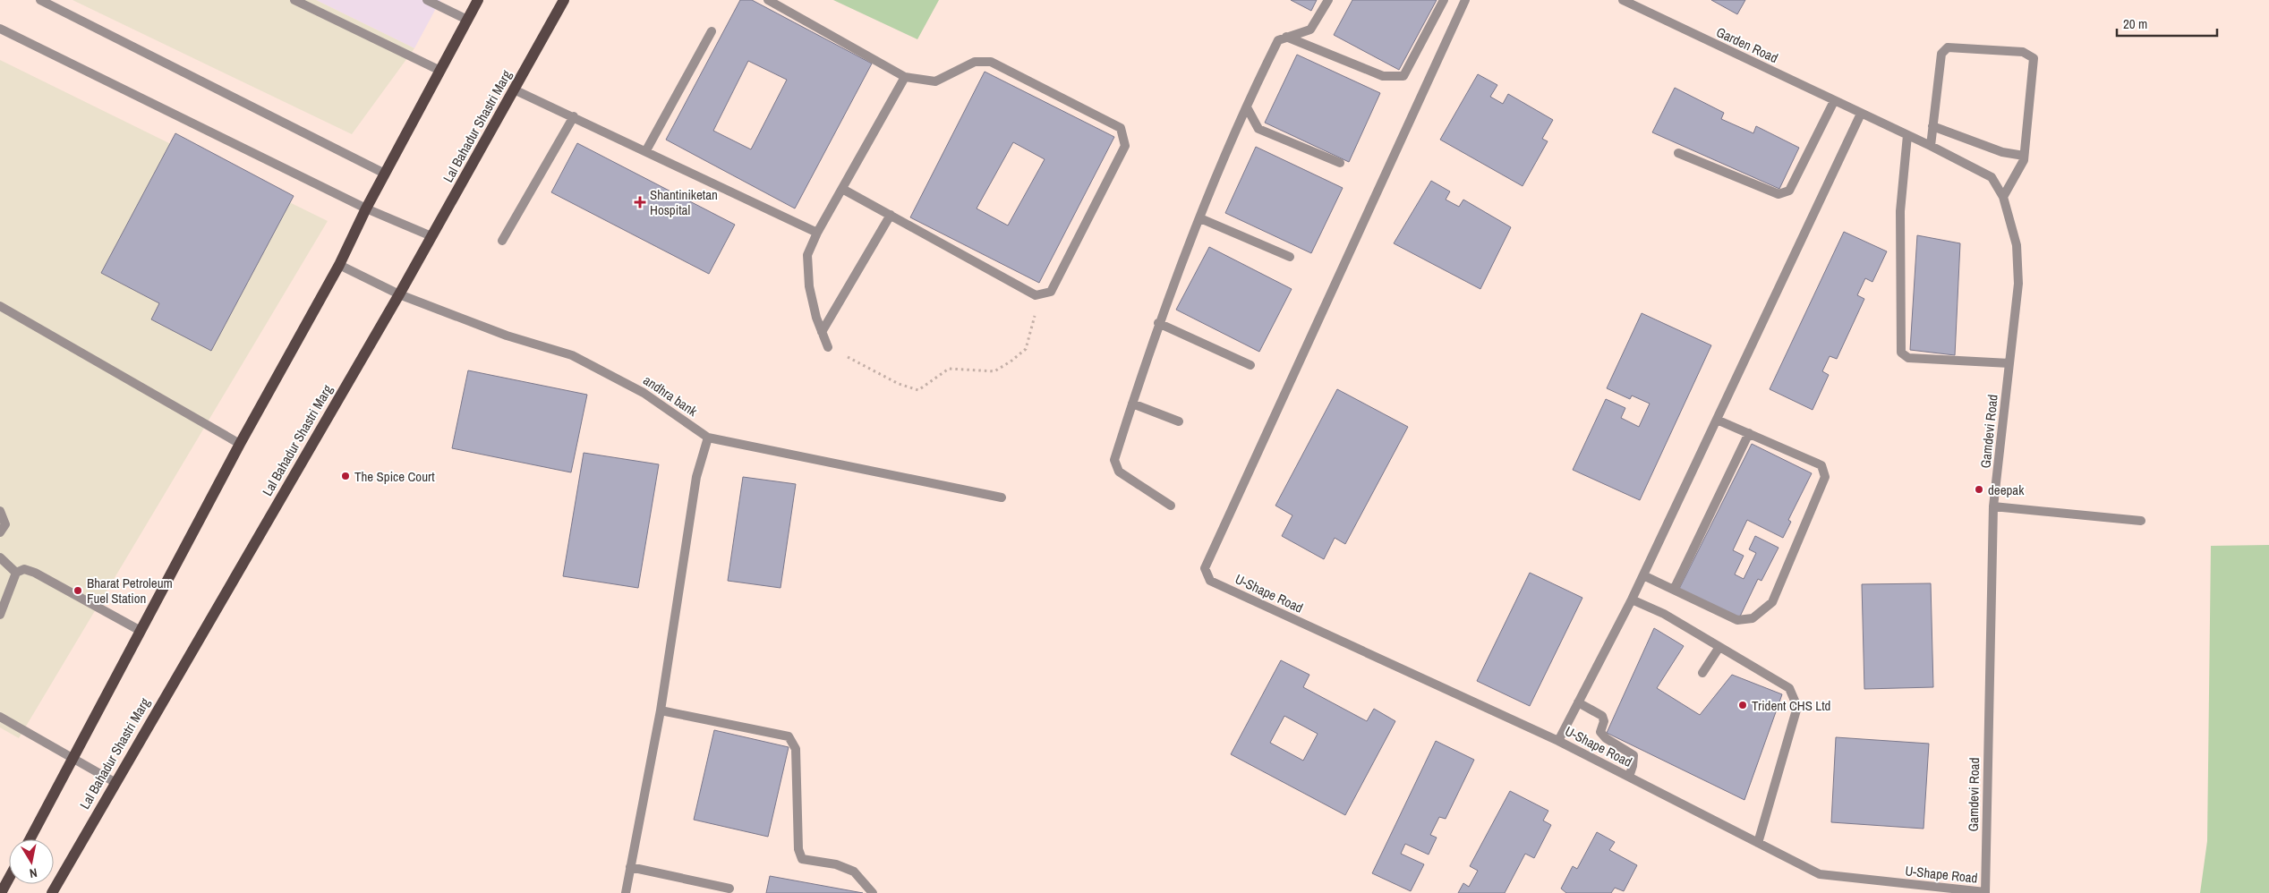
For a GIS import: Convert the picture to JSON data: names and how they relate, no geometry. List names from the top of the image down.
{
  "streets": {
    "main road": ["Lal Bahadur Shastri Marg"],
    "street": [
      "Garden Road",
      "andhra bank",
      "Gamdevi Road",
      "U-Shape Road"
    ]
  },
  "crossings": [
    ["Garden Road", "Gamdevi Road"],
    ["Lal Bahadur Shastri Marg", "andhra bank"],
    ["Gamdevi Road", "U-Shape Road"]
  ],
  "places": {
    "health": ["Shantiniketan Hospital"],
    "other": [
      "The Spice Court",
      "deepak",
      "Bharat Petroleum Fuel Station",
      "Trident CHS Ltd"
    ]
  },
  "scale_bar": "20 m",
  "north": "bottom"
}
